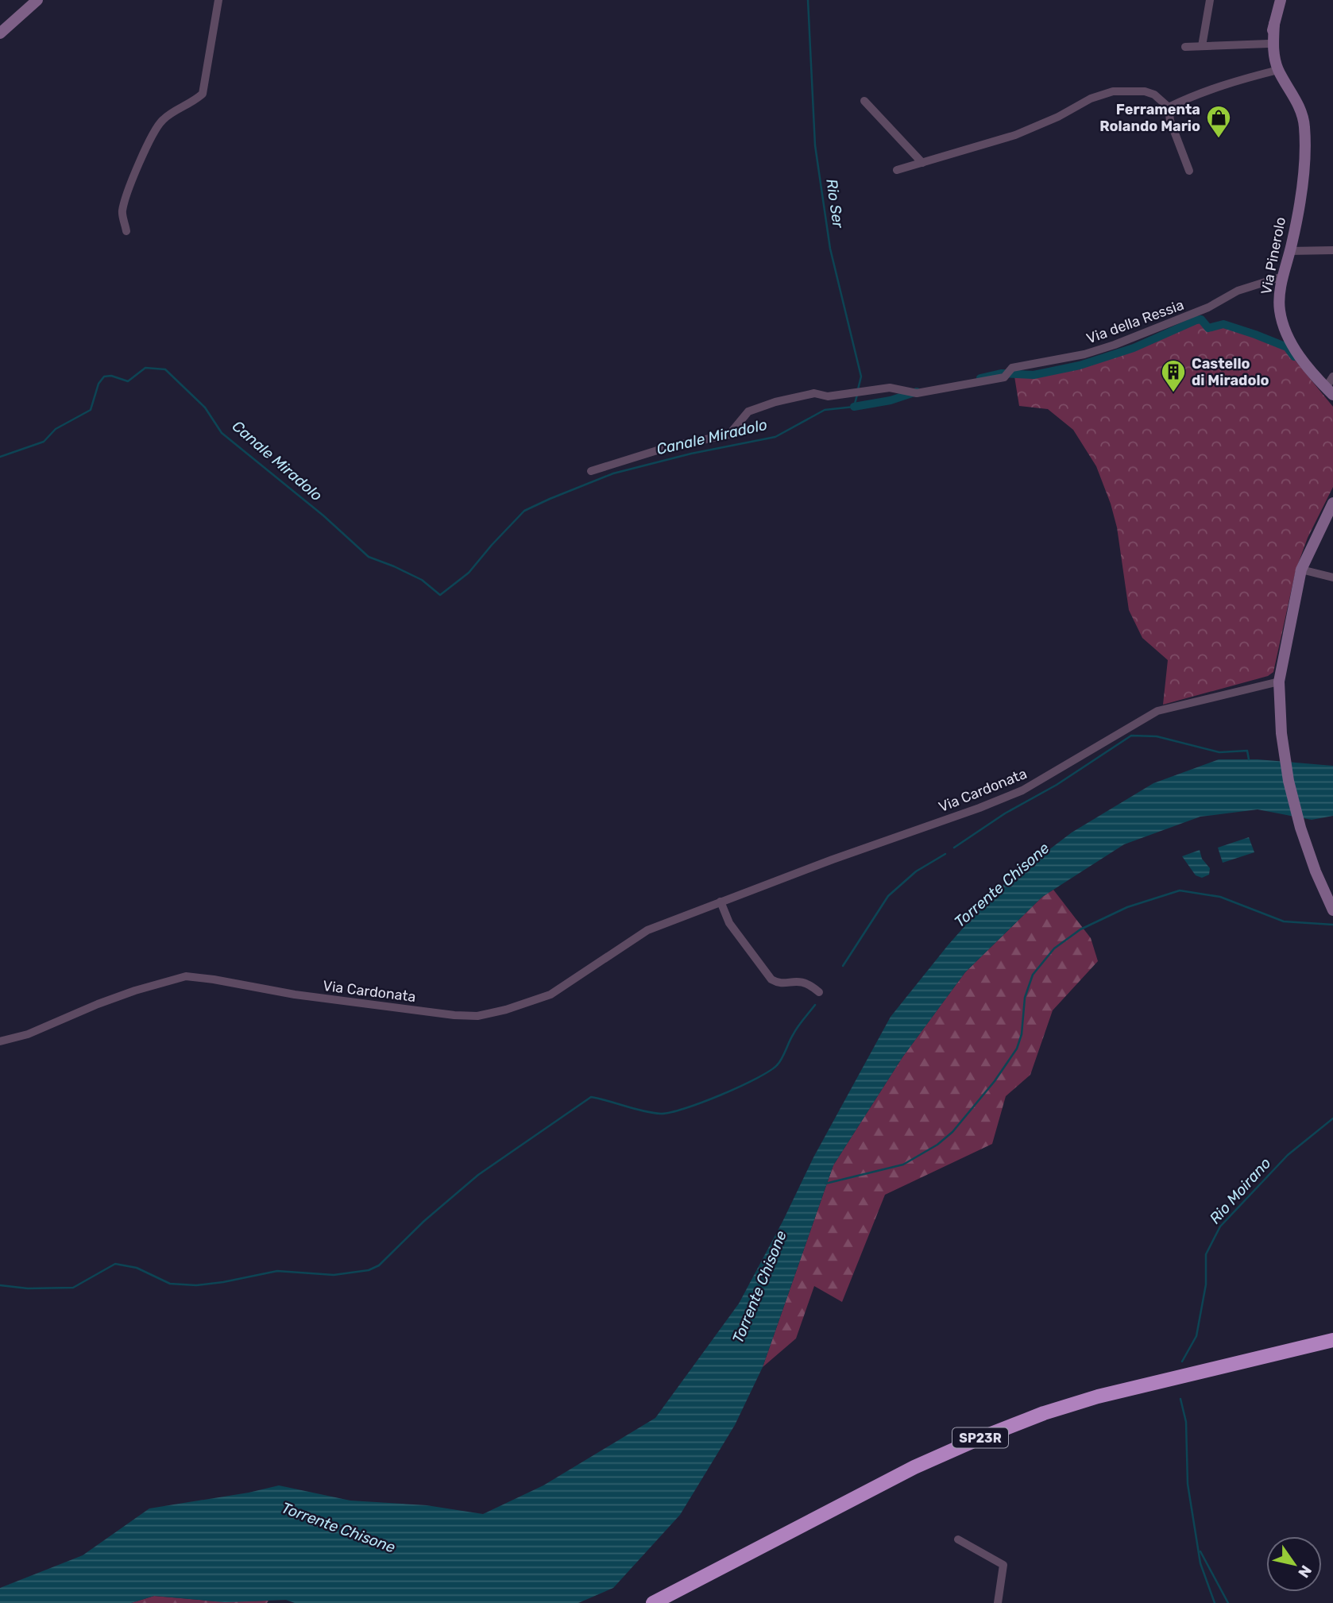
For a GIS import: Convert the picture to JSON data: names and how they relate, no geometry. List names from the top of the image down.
{
  "streets": {
    "highway": ["SP23R"],
    "street": ["Via Pinerolo", "Via della Ressia", "Via Cardonata"]
  },
  "crossings": [
    ["Via Pinerolo", "Via della Ressia"]
  ],
  "water": [
    "Rio Ser",
    "Canale Miradolo",
    "Torrente Chisone",
    "Rio Moirano"
  ],
  "places": {
    "shop": ["Ferramenta Rolando Mario"],
    "building": ["Castello di Miradolo"]
  },
  "north": "bottom right"
}
